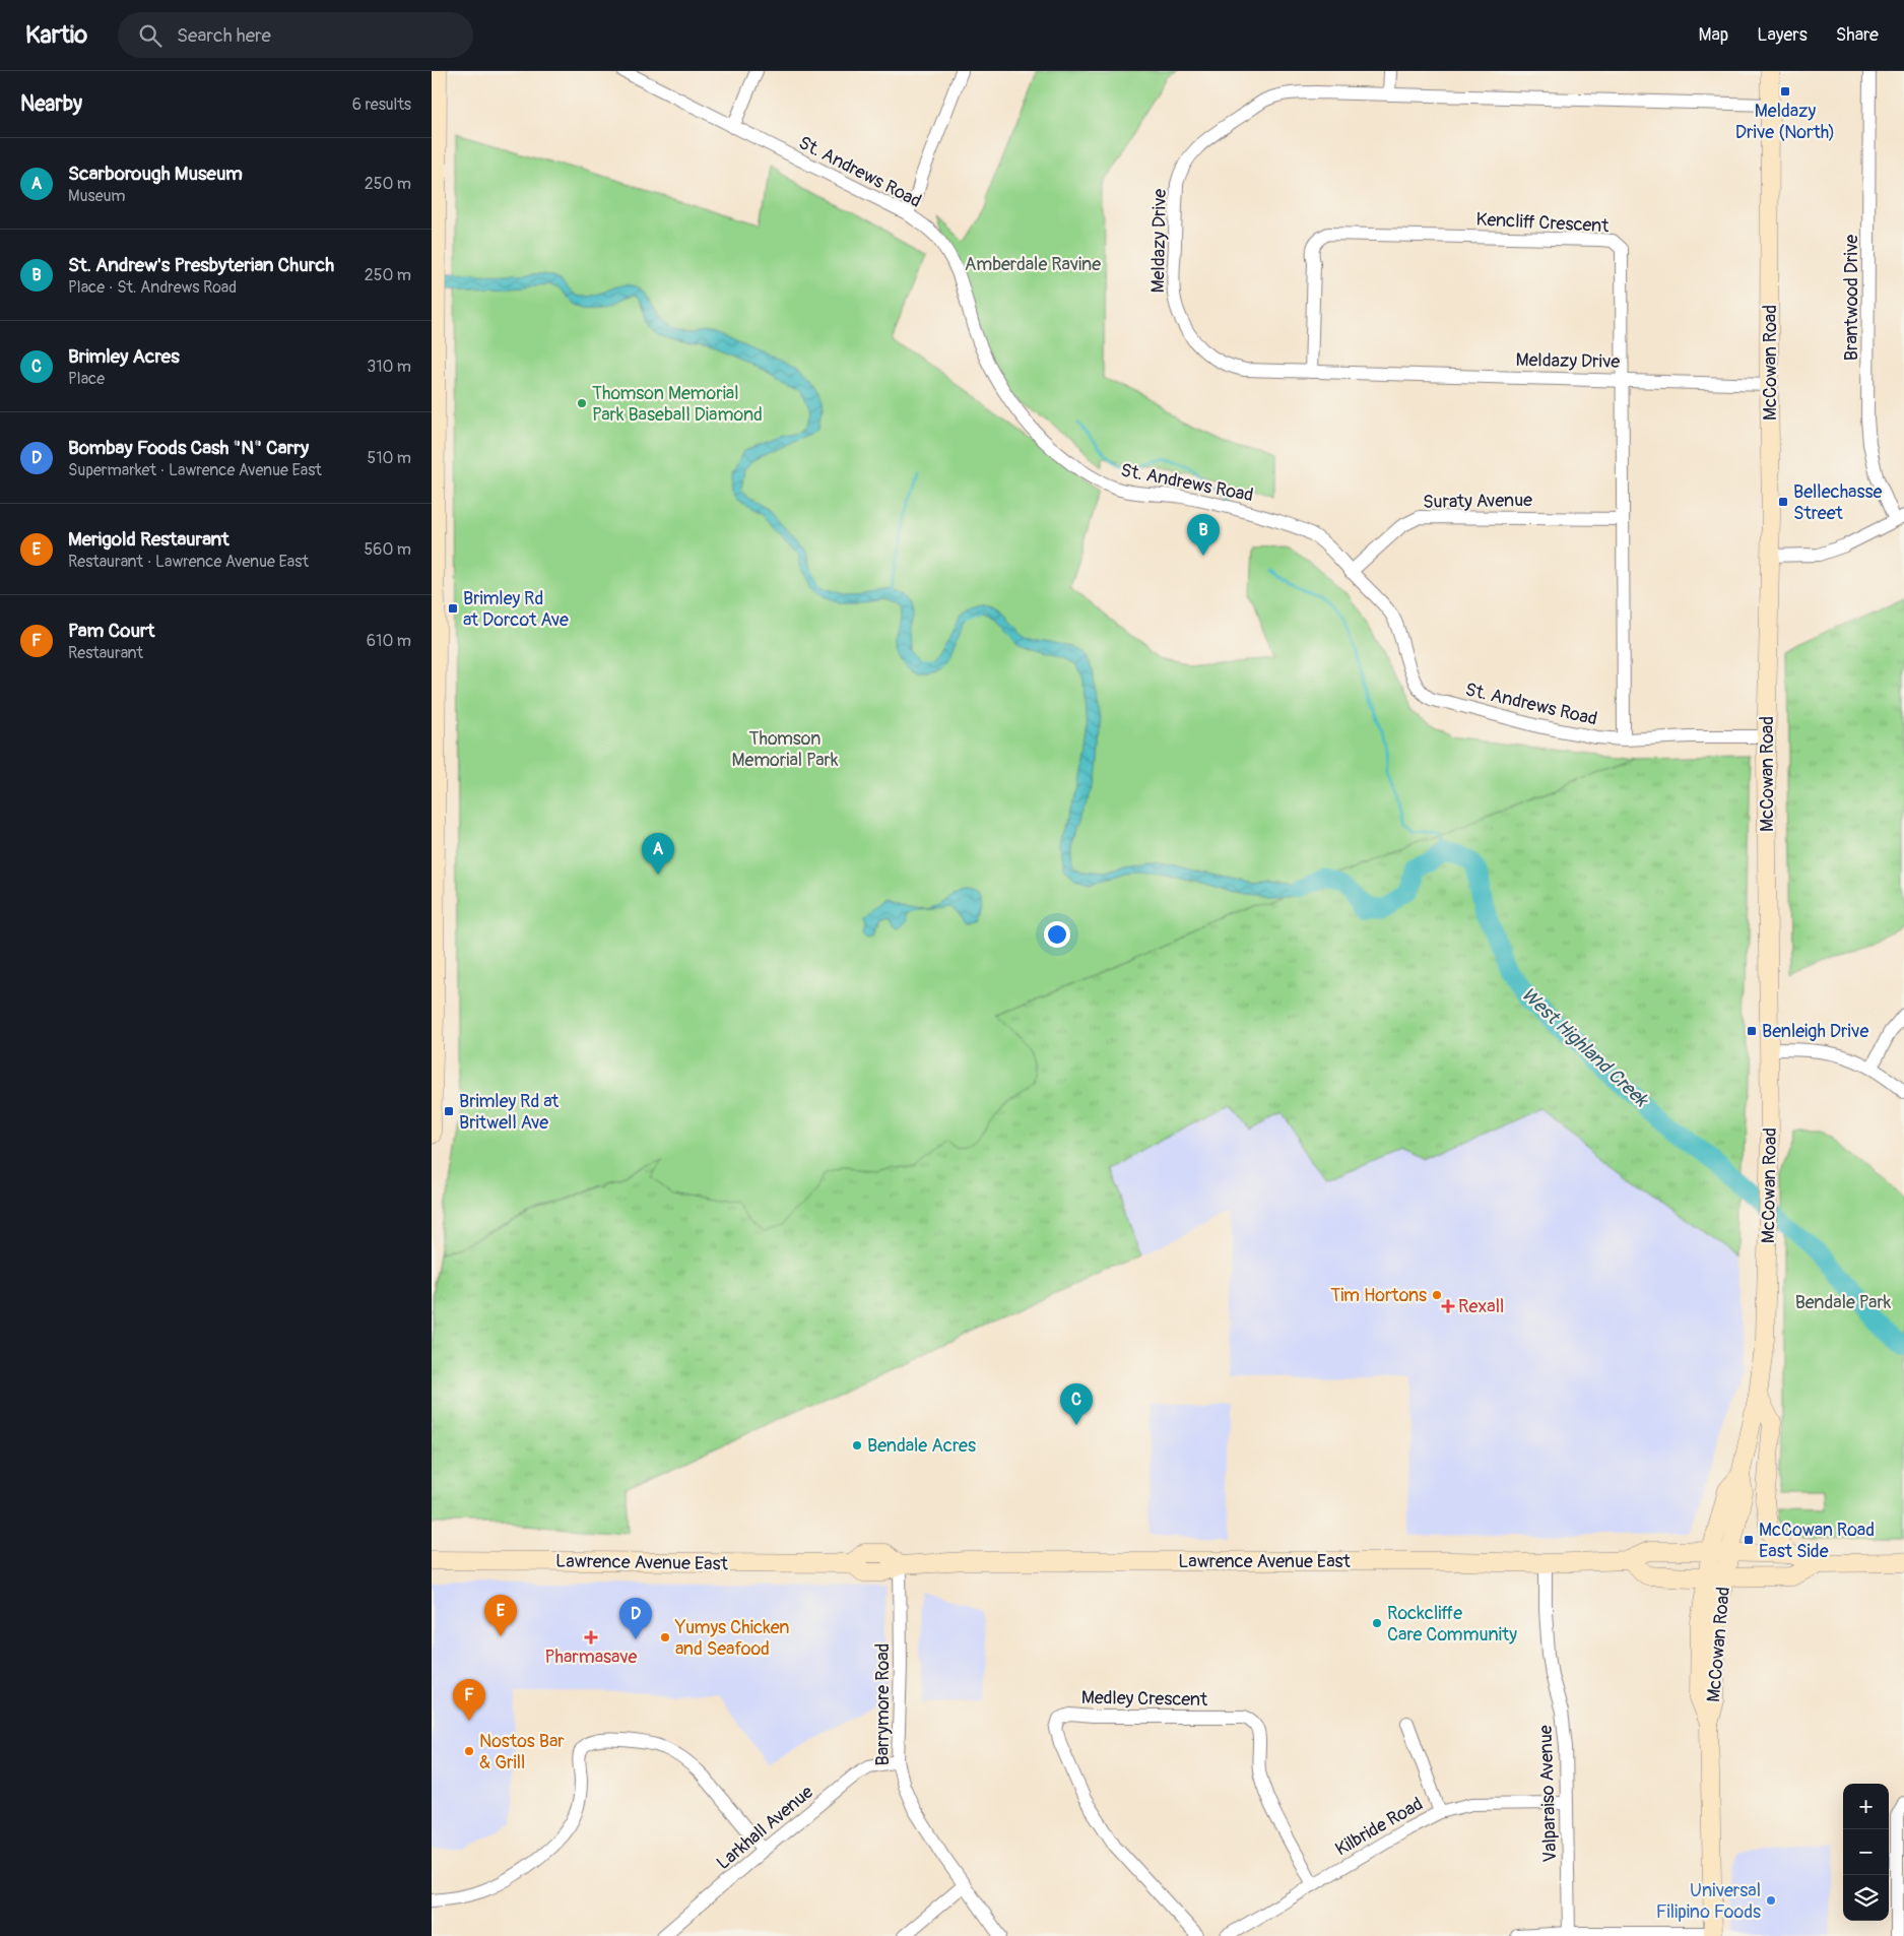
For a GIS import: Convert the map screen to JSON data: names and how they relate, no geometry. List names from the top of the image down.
{
  "streets": {
    "main road": ["McCowan Road", "Lawrence Avenue East"],
    "street": [
      "St. Andrews Road",
      "Kencliff Crescent",
      "Meldazy Drive",
      "Brantwood Drive",
      "Suraty Avenue",
      "Medley Crescent",
      "Barrymore Road",
      "Valparaiso Avenue",
      "Kilbride Road",
      "Larkhall Avenue"
    ]
  },
  "crossings": [
    ["St. Andrews Road", "Kencliff Crescent"],
    ["St. Andrews Road", "McCowan Road"],
    ["St. Andrews Road", "Suraty Avenue"],
    ["Kencliff Crescent", "Meldazy Drive"],
    ["Kencliff Crescent", "Suraty Avenue"],
    ["Meldazy Drive", "McCowan Road"],
    ["McCowan Road", "Lawrence Avenue East"],
    ["Lawrence Avenue East", "Barrymore Road"],
    ["Lawrence Avenue East", "Valparaiso Avenue"],
    ["Medley Crescent", "Kilbride Road"],
    ["Barrymore Road", "Larkhall Avenue"],
    ["Valparaiso Avenue", "Kilbride Road"]
  ],
  "water": ["West Highland Creek"],
  "parks": ["Amberdale Ravine", "Thomson Memorial Park", "Bendale Park"],
  "places": {
    "transit": [
      "Meldazy Drive (North)",
      "Bellechasse Street",
      "Brimley Rd at Dorcot Ave",
      "Benleigh Drive",
      "Brimley Rd at Britwell Ave",
      "McCowan Road East Side"
    ],
    "other": [
      "Thomson Memorial Park Baseball Diamond",
      "Tim Hortons",
      "Bendale Acres",
      "Rockcliffe Care Community",
      "Yumys Chicken and Seafood",
      "Nostos Bar & Grill",
      "Universal Filipino Foods"
    ],
    "health": ["Rexall", "Pharmasave"]
  },
  "page": {
    "header": "Kartio",
    "search": "Search here",
    "nav": ["Map", "Layers", "Share"],
    "heading": ["Nearby", "6 results"],
    "list": [
      {
        "mark": "A",
        "name": "Scarborough Museum",
        "note": "Museum",
        "value": "250 m"
      },
      {
        "mark": "B",
        "name": "St. Andrew's Presbyterian Church",
        "note": "Place · St. Andrews Road",
        "value": "250 m"
      },
      {
        "mark": "C",
        "name": "Brimley Acres",
        "note": "Place",
        "value": "310 m"
      },
      {
        "mark": "D",
        "name": "Bombay Foods Cash \"N\" Carry",
        "note": "Supermarket · Lawrence Avenue East",
        "value": "510 m"
      },
      {
        "mark": "E",
        "name": "Merigold Restaurant",
        "note": "Restaurant · Lawrence Avenue East",
        "value": "560 m"
      },
      {
        "mark": "F",
        "name": "Pam Court",
        "note": "Restaurant",
        "value": "610 m"
      }
    ],
    "pins": [
      "B",
      "A",
      "C",
      "E",
      "D",
      "F"
    ],
    "map_buttons": ["+", "−"]
  }
}
